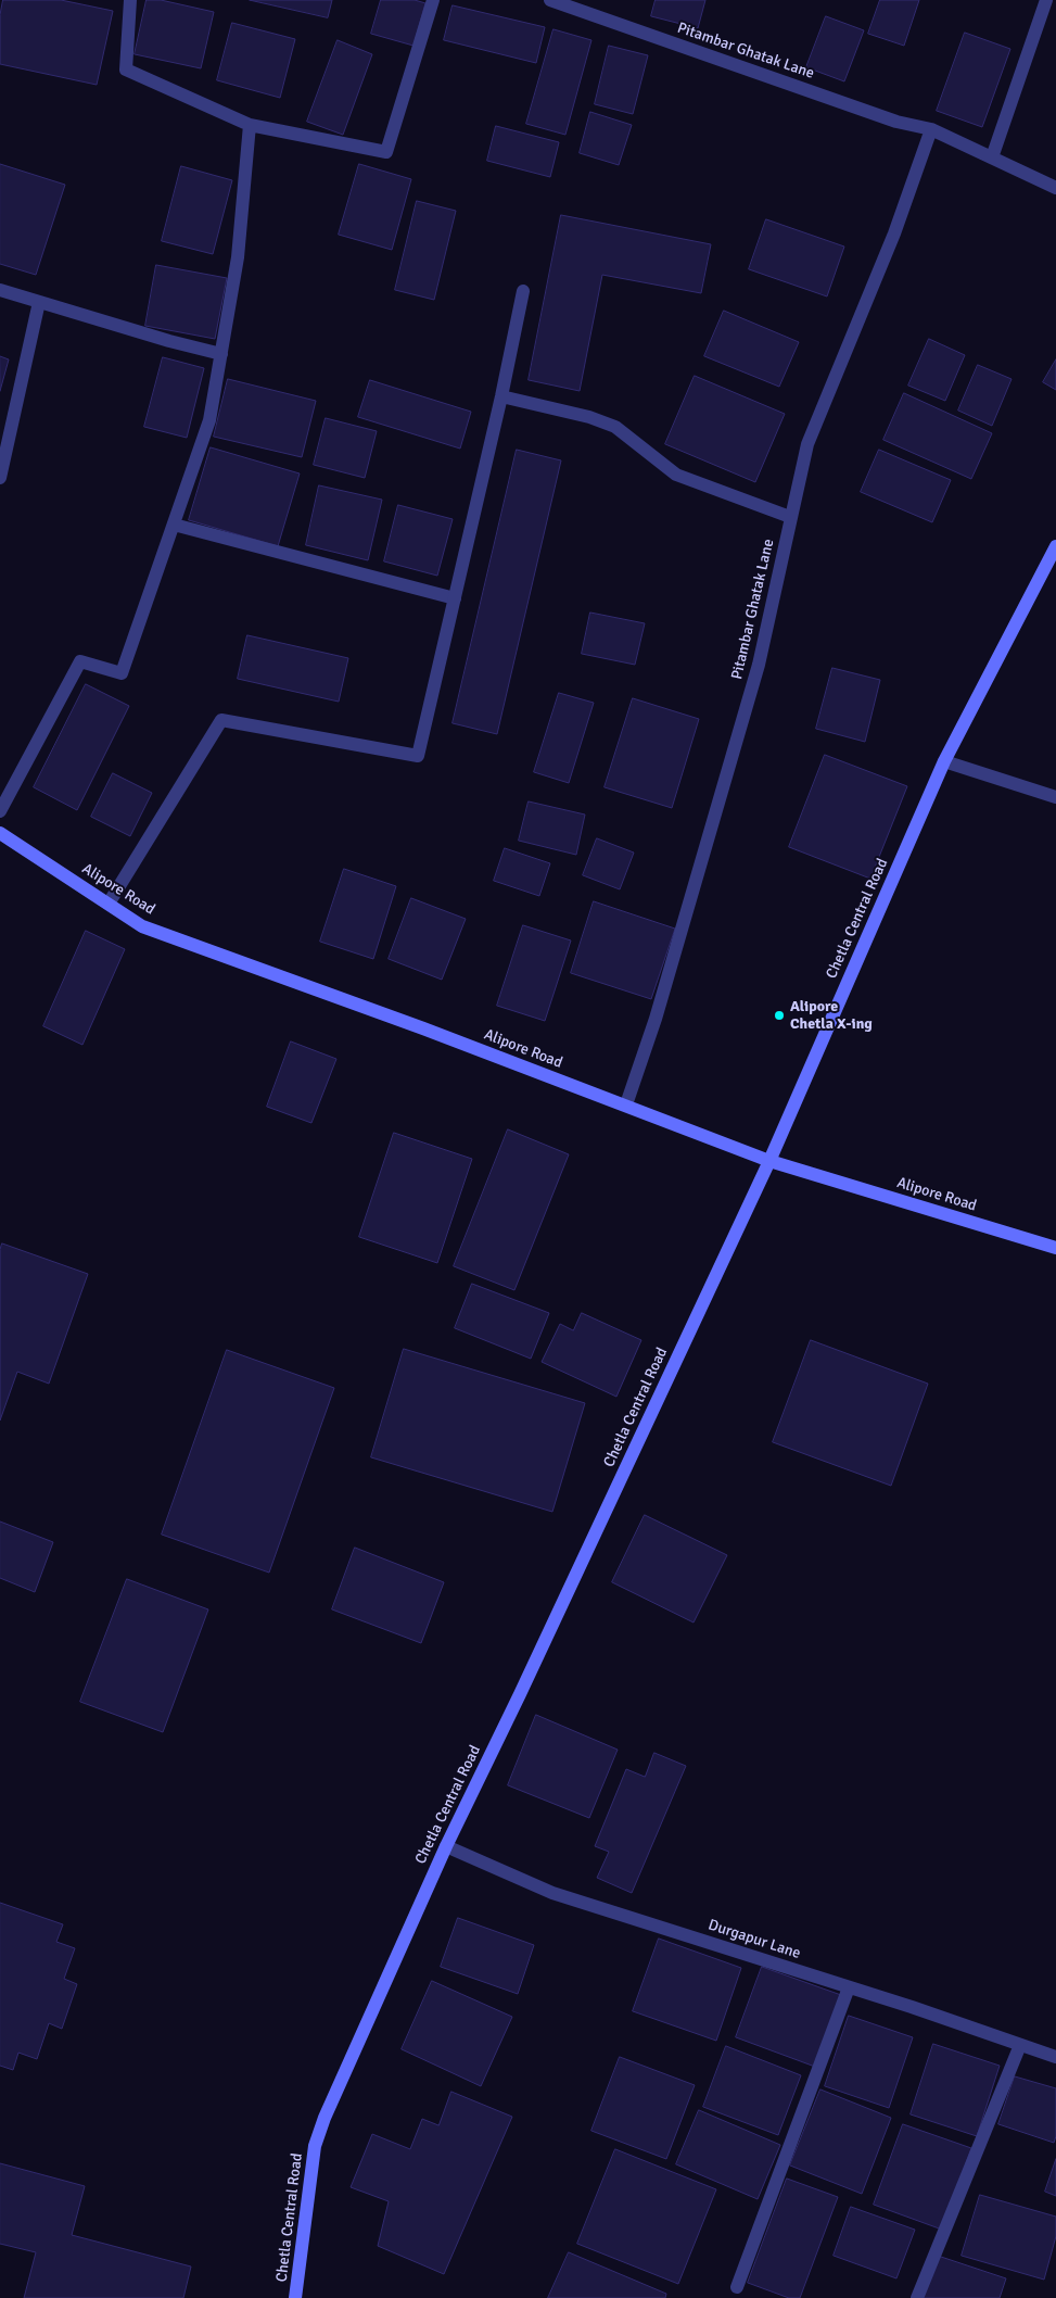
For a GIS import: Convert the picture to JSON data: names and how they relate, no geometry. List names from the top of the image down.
{
  "streets": {
    "main road": ["Alipore Road", "Chetla Central Road"],
    "street": ["Pitambar Ghatak Lane", "Durgapur Lane"]
  },
  "crossings": [
    ["Pitambar Ghatak Lane", "Alipore Road"],
    ["Alipore Road", "Chetla Central Road"],
    ["Chetla Central Road", "Durgapur Lane"]
  ],
  "places": ["Alipore Chetla X-ing"]
}
